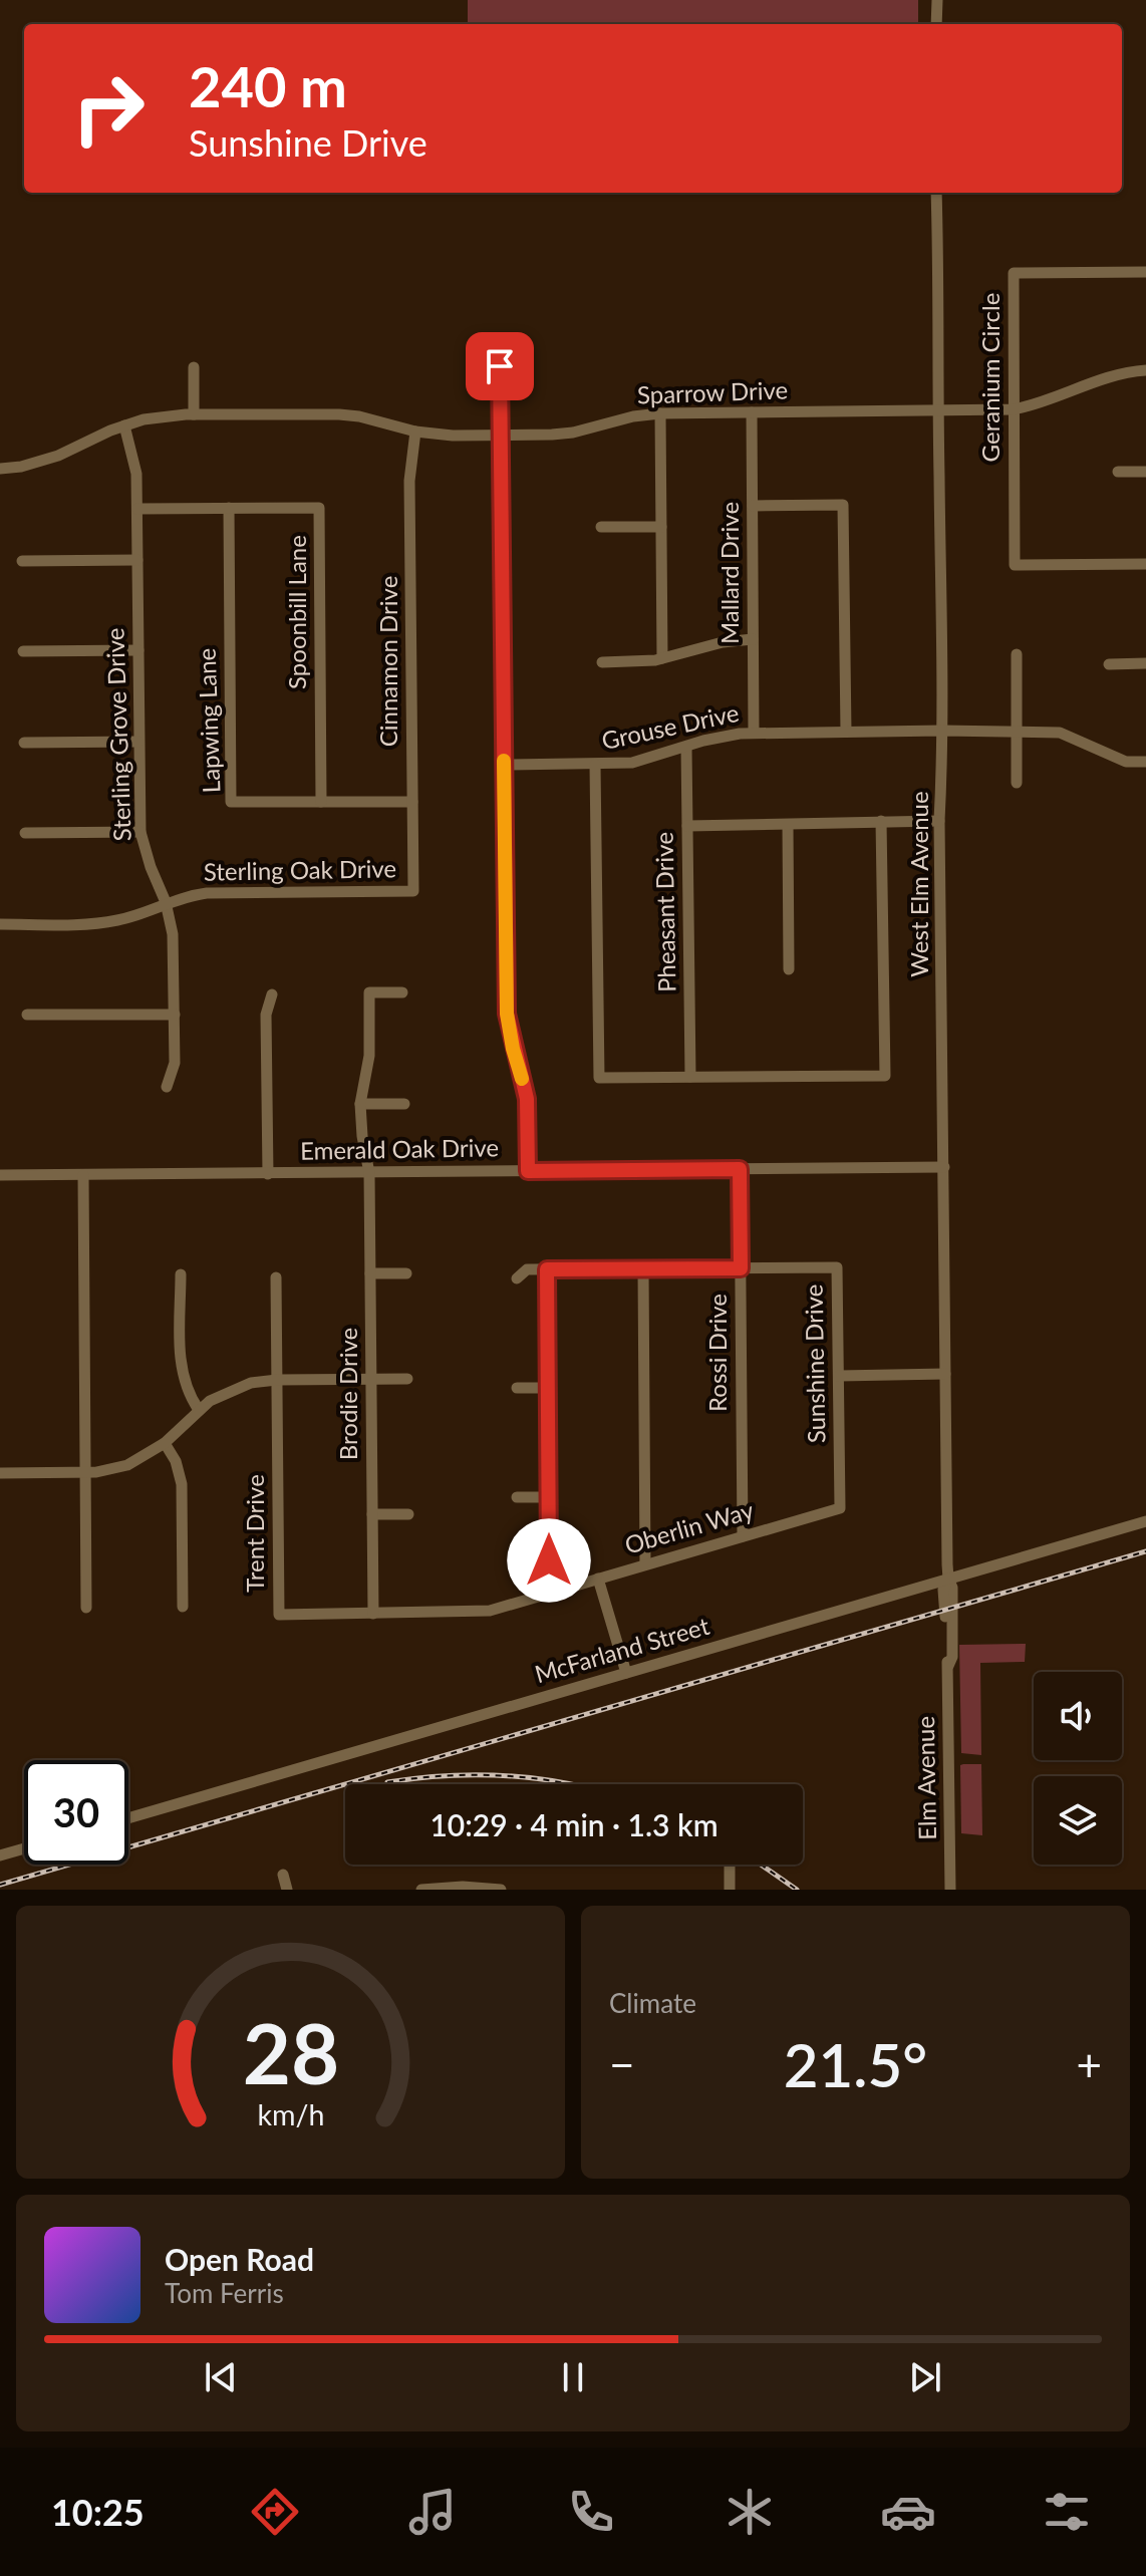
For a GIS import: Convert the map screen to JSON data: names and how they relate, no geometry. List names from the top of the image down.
{
  "streets": {
    "street": [
      "Geranium Circle",
      "Sparrow Drive",
      "Mallard Drive",
      "Spoonbill Lane",
      "Cinnamon Drive",
      "Lapwing Lane",
      "Grouse Drive",
      "Sterling Grove Drive",
      "Sterling Oak Drive",
      "West Elm Avenue",
      "Pheasant Drive",
      "Emerald Oak Drive",
      "Rossi Drive",
      "Sunshine Drive",
      "Brodie Drive",
      "Oberlin Way",
      "Trent Drive",
      "McFarland Street",
      "Elm Avenue"
    ]
  },
  "crossings": [
    ["Geranium Circle", "Sparrow Drive"],
    ["Sparrow Drive", "Mallard Drive"],
    ["Sparrow Drive", "Cinnamon Drive"],
    ["Sparrow Drive", "Sterling Grove Drive"],
    ["Sparrow Drive", "West Elm Avenue"],
    ["Mallard Drive", "Grouse Drive"],
    ["Spoonbill Lane", "Lapwing Lane"],
    ["Spoonbill Lane", "Sterling Grove Drive"],
    ["Cinnamon Drive", "Lapwing Lane"],
    ["Cinnamon Drive", "Sterling Oak Drive"],
    ["Grouse Drive", "West Elm Avenue"],
    ["Grouse Drive", "Pheasant Drive"],
    ["Sterling Grove Drive", "Sterling Oak Drive"],
    ["West Elm Avenue", "Emerald Oak Drive"],
    ["West Elm Avenue", "McFarland Street"],
    ["West Elm Avenue", "Elm Avenue"],
    ["Emerald Oak Drive", "Rossi Drive"],
    ["Emerald Oak Drive", "Brodie Drive"],
    ["Rossi Drive", "Sunshine Drive"],
    ["Rossi Drive", "Oberlin Way"],
    ["Sunshine Drive", "Oberlin Way"],
    ["Brodie Drive", "Trent Drive"],
    ["Oberlin Way", "Trent Drive"]
  ],
  "page": {
    "turn": ["240 m", "Sunshine Drive"],
    "limit": "30",
    "trip": "10:29 · 4 min · 1.3 km",
    "tile": "Climate",
    "heat": ["−", "21.5°", "+"],
    "song": ["Open Road", "Tom Ferris"],
    "tabs": "10:25",
    "gauge": ["28", "km/h"]
  }
}
